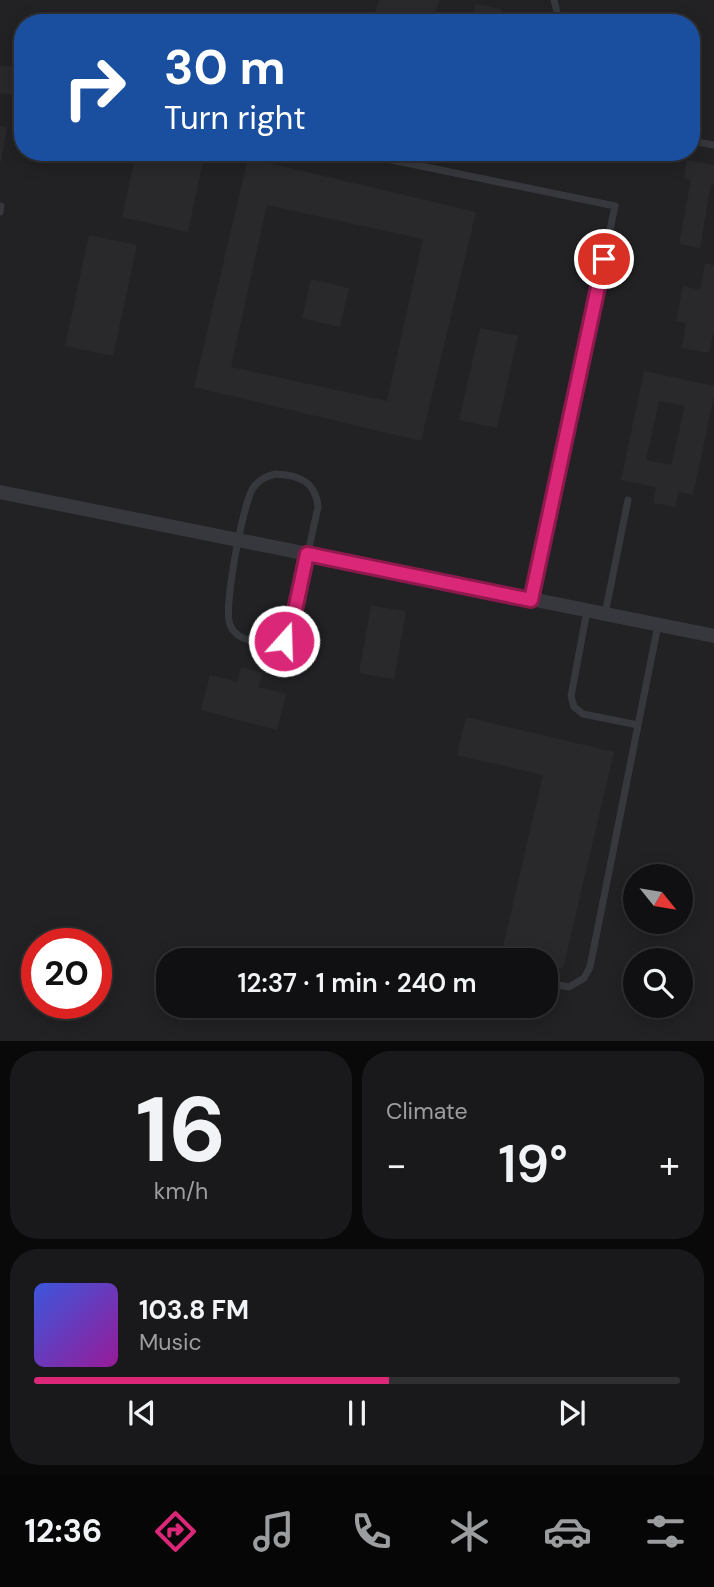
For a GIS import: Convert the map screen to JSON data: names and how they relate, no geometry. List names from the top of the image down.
{
  "north": "bottom right",
  "page": {
    "turn": ["30 m", "Turn right"],
    "limit": "20",
    "trip": "12:37 · 1 min · 240 m",
    "tile": [
      ["16", "km/h"],
      "Climate"
    ],
    "heat": ["−", "19°", "+"],
    "song": ["103.8 FM", "Music"],
    "tabs": "12:36"
  }
}
